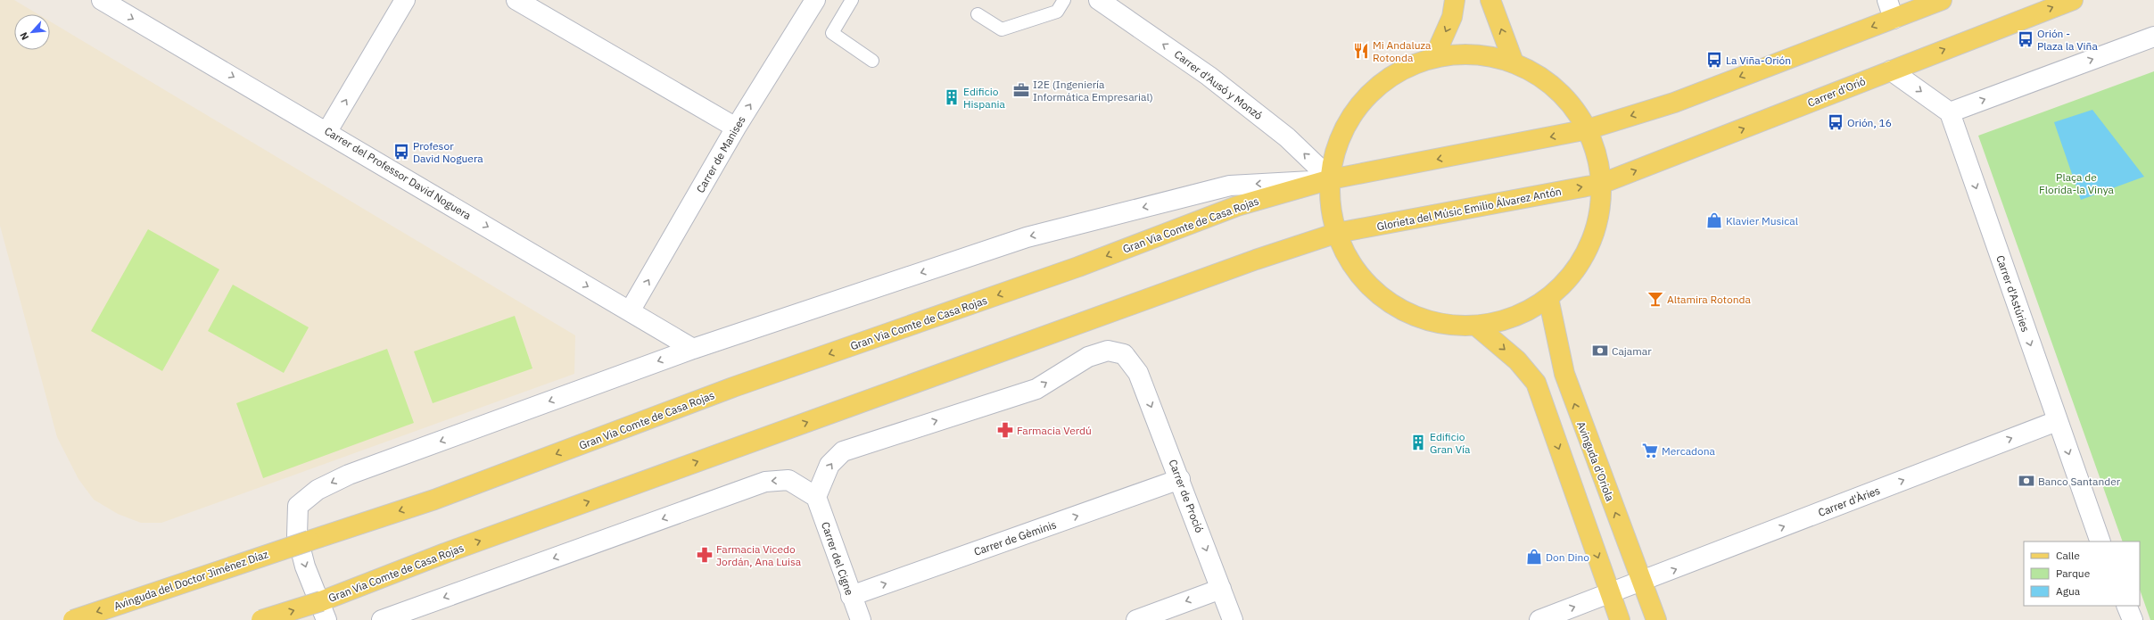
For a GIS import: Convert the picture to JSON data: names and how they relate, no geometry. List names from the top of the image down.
{
  "streets": {
    "main road": [
      "Carrer d'Orió",
      "Glorieta del Músic Emilio Álvarez Antón",
      "Gran Via Comte de Casa Rojas",
      "Avinguda d'Oriola",
      "Avinguda del Doctor Jiménez Díaz"
    ],
    "street": [
      "Carrer d'Ausó y Monzó",
      "Carrer de Manises",
      "Carrer del Professor David Noguera",
      "Carrer d'Astúries",
      "Carrer de Proció",
      "Carrer d'Àries",
      "Carrer de Gèminis",
      "Carrer del Cigne"
    ]
  },
  "crossings": [
    ["Carrer d'Ausó y Monzó", "Gran Via Comte de Casa Rojas"],
    ["Carrer d'Orió", "Glorieta del Músic Emilio Álvarez Antón"],
    ["Carrer de Manises", "Carrer del Professor David Noguera"],
    ["Carrer del Professor David Noguera", "Gran Via Comte de Casa Rojas"],
    ["Glorieta del Músic Emilio Álvarez Antón", "Gran Via Comte de Casa Rojas"],
    ["Gran Via Comte de Casa Rojas", "Avinguda del Doctor Jiménez Díaz"],
    ["Carrer d'Astúries", "Carrer d'Àries"],
    ["Avinguda d'Oriola", "Carrer d'Àries"],
    ["Carrer de Proció", "Carrer de Gèminis"],
    ["Carrer de Proció", "Carrer del Cigne"],
    ["Carrer de Gèminis", "Carrer del Cigne"]
  ],
  "one_way": [
    "Carrer d'Ausó y Monzó",
    "Carrer de Manises",
    "Carrer del Professor David Noguera",
    "Carrer d'Astúries",
    "Carrer d'Àries",
    "Carrer de Gèminis",
    "Avinguda del Doctor Jiménez Díaz"
  ],
  "parks": ["Plaça de Florida-la Vinya"],
  "places": {
    "bus stop": [
      "Orión - Plaza la Viña",
      "La Viña-Orión",
      "Orión, 16",
      "Profesor David Noguera"
    ],
    "restaurant": ["Mi Andaluza Rotonda"],
    "office": ["I2E (Ingeniería Informática Empresarial)"],
    "building": ["Edificio Hispania", "Edificio Gran Vía"],
    "shop": ["Klavier Musical", "Don Dino"],
    "bar": ["Altamira Rotonda"],
    "bank": ["Cajamar", "Banco Santander"],
    "pharmacy": ["Farmacia Verdú", "Farmacia Vicedo Jordán, Ana Luisa"],
    "supermarket": ["Mercadona"]
  },
  "legend": ["Calle", "Parque", "Agua"],
  "north": "bottom left"
}
